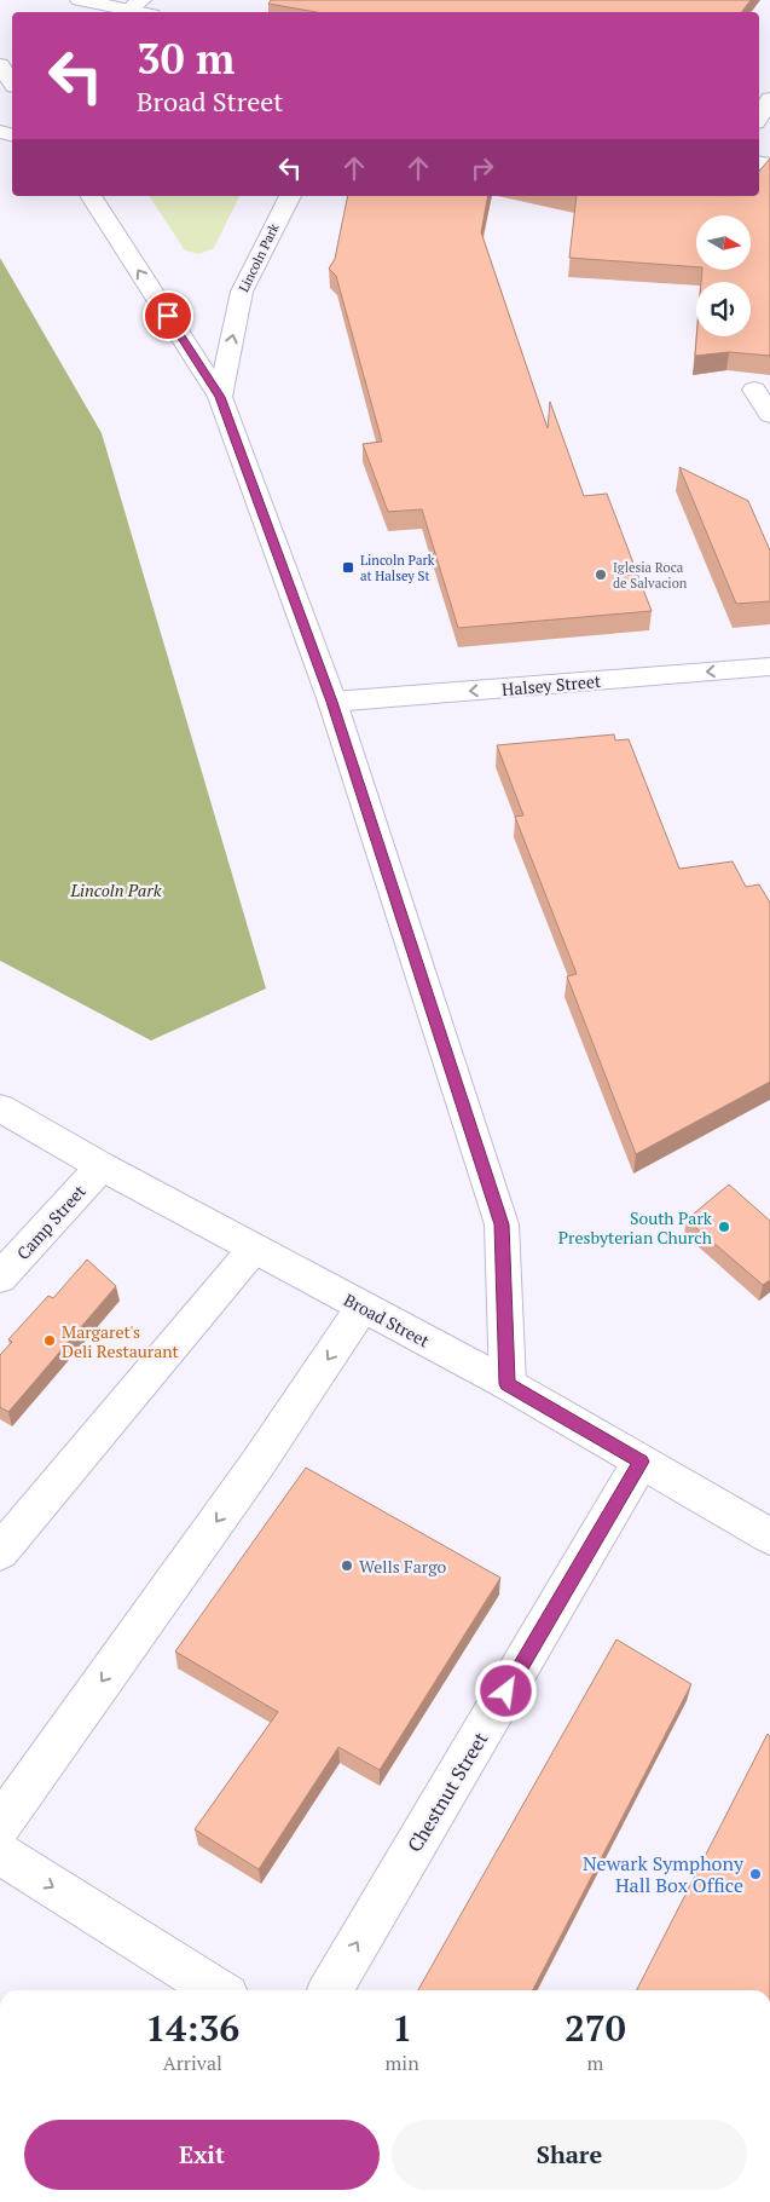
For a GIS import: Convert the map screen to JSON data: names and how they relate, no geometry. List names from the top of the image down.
{
  "streets": {
    "main road": [
      "Lincoln Park",
      "Halsey Street",
      "Camp Street",
      "Broad Street",
      "Chestnut Street"
    ]
  },
  "crossings": [
    ["Camp Street", "Broad Street"],
    ["Broad Street", "Chestnut Street"]
  ],
  "one_way": ["Lincoln Park", "Halsey Street", "Chestnut Street"],
  "parks": ["Lincoln Park"],
  "places": {
    "transit": ["Lincoln Park at Halsey St"],
    "other": [
      "Iglesia Roca de Salvacion",
      "South Park Presbyterian Church",
      "Margaret's Deli Restaurant",
      "Wells Fargo",
      "Newark Symphony Hall Box Office"
    ]
  },
  "north": "right",
  "page": {
    "turn": ["30 m", "Broad Street"],
    "eta": [
      "14:36",
      "Arrival",
      "1",
      "min",
      "270",
      "m"
    ],
    "buttons": ["Exit", "Share"]
  }
}
